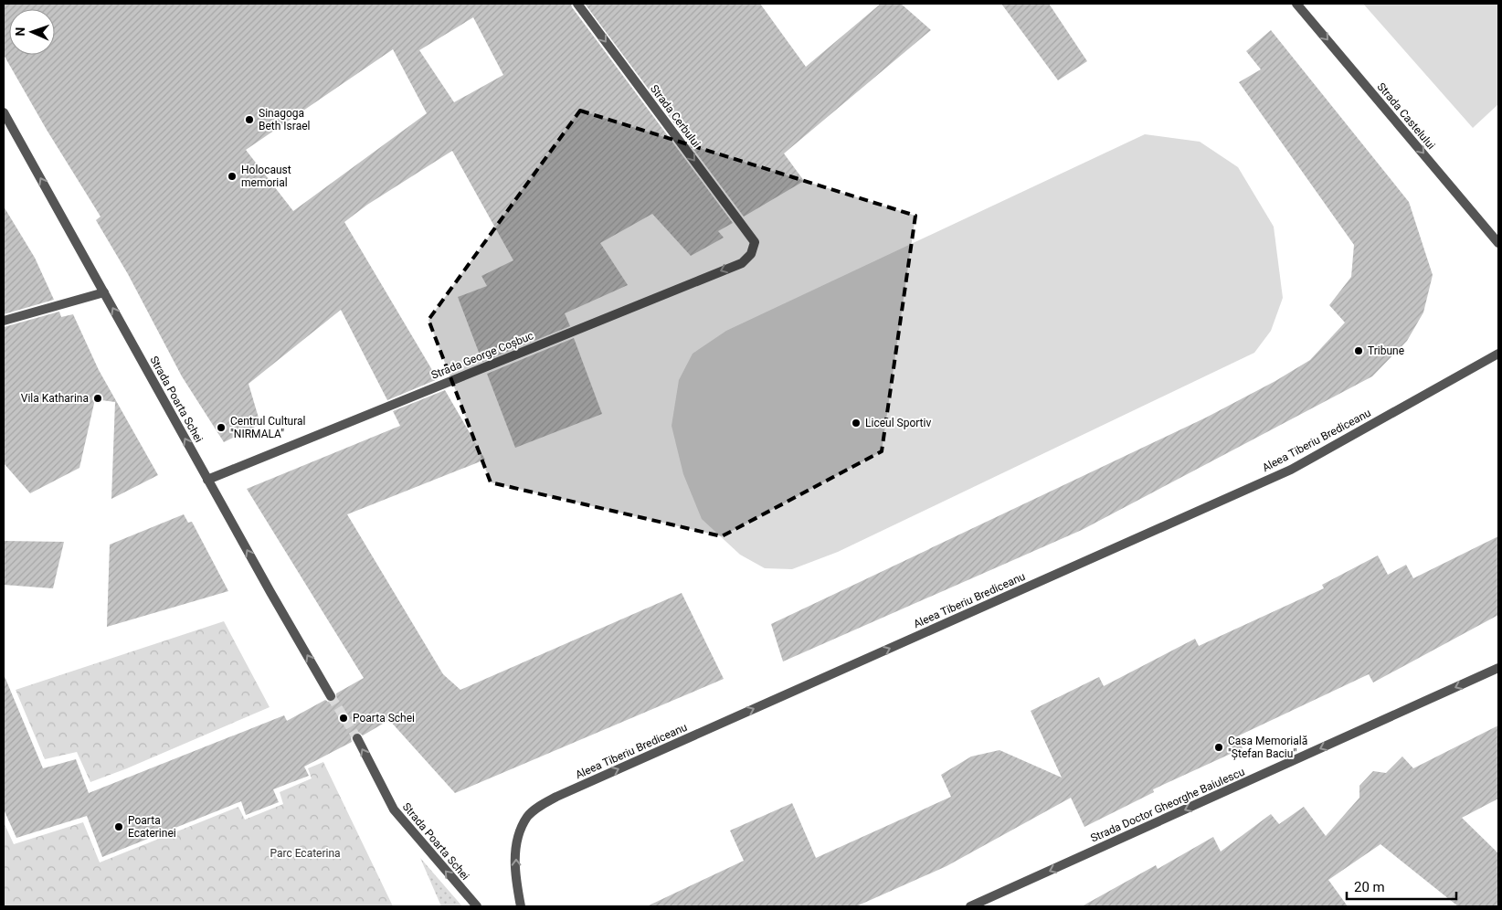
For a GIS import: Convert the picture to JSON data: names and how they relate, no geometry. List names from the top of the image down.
{
  "streets": {
    "street": [
      "Strada Cerbului",
      "Strada Castelului",
      "Strada George Coșbuc",
      "Strada Poarta Schei",
      "Aleea Tiberiu Brediceanu",
      "Strada Doctor Gheorghe Baiulescu"
    ]
  },
  "crossings": [
    ["Strada Cerbului", "Strada George Coșbuc"],
    ["Strada George Coșbuc", "Strada Poarta Schei"]
  ],
  "one_way": [
    "Strada Cerbului",
    "Strada Castelului",
    "Strada George Coșbuc",
    "Strada Poarta Schei",
    "Aleea Tiberiu Brediceanu",
    "Strada Doctor Gheorghe Baiulescu"
  ],
  "parks": ["Parc Ecaterina"],
  "places": [
    "Sinagoga Beth Israel",
    "Holocaust memorial",
    "Tribune",
    "Vila Katharina",
    "Liceul Sportiv",
    "Centrul Cultural \"NIRMALA\"",
    "Poarta Schei",
    "Casa Memorială \"Ștefan Baciu\"",
    "Poarta Ecaterinei"
  ],
  "scale_bar": "20 m",
  "north": "left"
}
